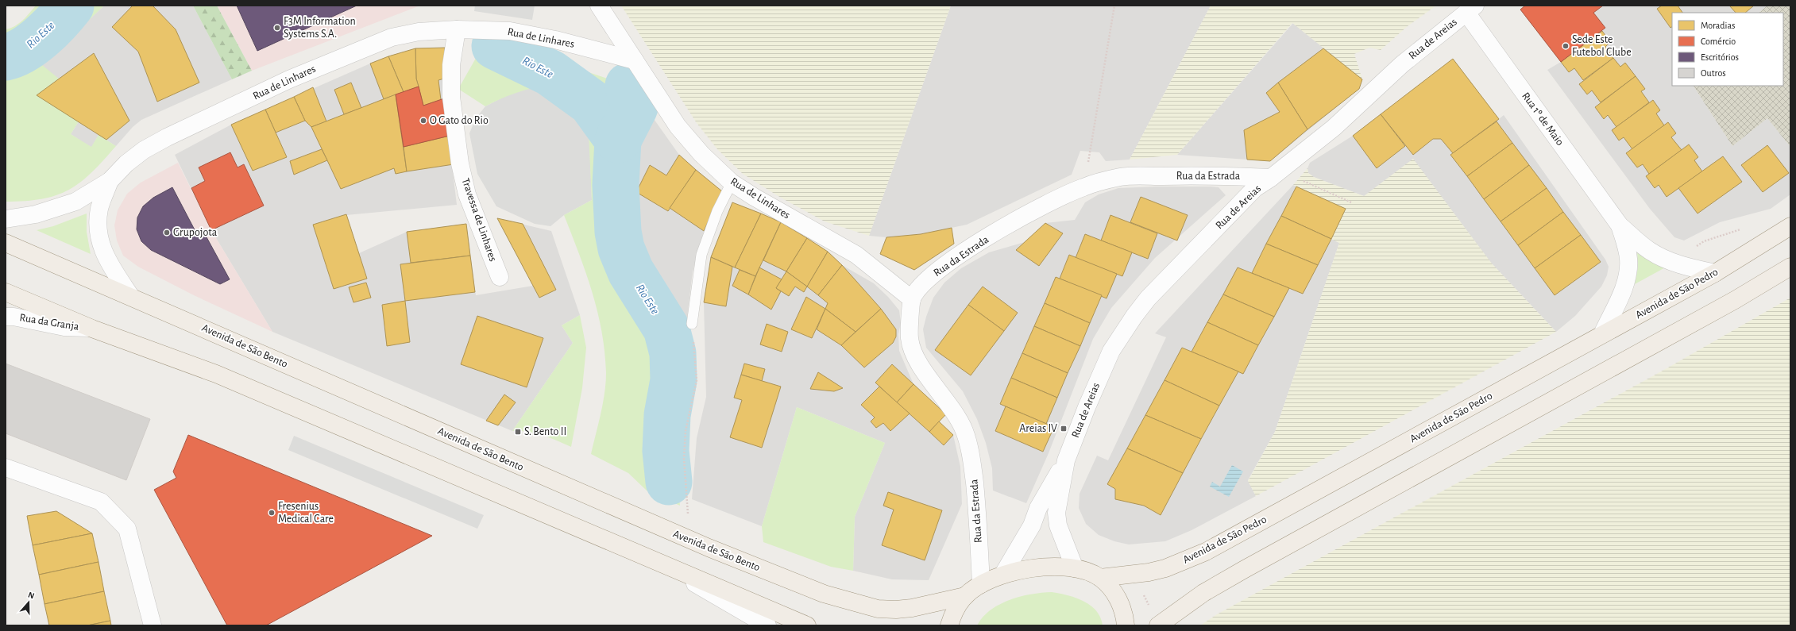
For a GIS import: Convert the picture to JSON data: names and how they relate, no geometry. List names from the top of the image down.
{
  "streets": {
    "main road": ["Avenida de São Pedro", "Avenida de São Bento"],
    "street": [
      "Rua de Linhares",
      "Rua de Areias",
      "Rua 1º de Maio",
      "Rua da Estrada",
      "Travessa de Linhares",
      "Rua da Granja"
    ]
  },
  "crossings": [
    ["Rua de Linhares", "Rua da Estrada"],
    ["Rua de Linhares", "Travessa de Linhares"],
    ["Rua de Linhares", "Avenida de São Bento"],
    ["Rua de Areias", "Rua 1º de Maio"],
    ["Rua de Areias", "Rua da Estrada"],
    ["Rua 1º de Maio", "Avenida de São Pedro"]
  ],
  "water": ["Rio Este"],
  "places": {
    "other": [
      "F3M Information Systems S.A.",
      "Sede Este Futebol Clube",
      "O Gato do Rio",
      "Grupojota",
      "Fresenius Medical Care"
    ],
    "transit": ["Areias IV", "S. Bento II"]
  },
  "legend": [
    "Moradias",
    "Comércio",
    "Escritórios",
    "Outros"
  ],
  "north": "top"
}
